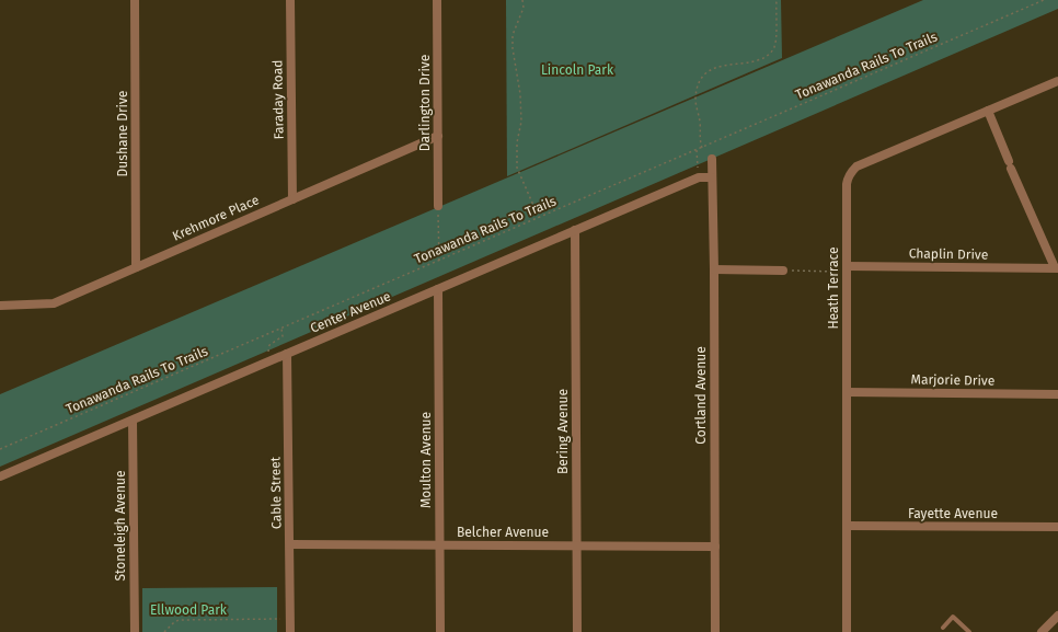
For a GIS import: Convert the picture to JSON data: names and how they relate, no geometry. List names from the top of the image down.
{
  "streets": {
    "street": [
      "Faraday Road",
      "Darlington Drive",
      "Dushane Drive",
      "Krehmore Place",
      "Chaplin Drive",
      "Heath Terrace",
      "Center Avenue",
      "Marjorie Drive",
      "Cortland Avenue",
      "Bering Avenue",
      "Moulton Avenue",
      "Cable Street",
      "Fayette Avenue",
      "Stoneleigh Avenue",
      "Belcher Avenue"
    ],
    "path": ["Tonawanda Rails To Trails"]
  },
  "crossings": [
    ["Faraday Road", "Krehmore Place"],
    ["Darlington Drive", "Krehmore Place"],
    ["Dushane Drive", "Krehmore Place"],
    ["Chaplin Drive", "Heath Terrace"],
    ["Heath Terrace", "Marjorie Drive"],
    ["Heath Terrace", "Fayette Avenue"],
    ["Center Avenue", "Cortland Avenue"],
    ["Center Avenue", "Bering Avenue"],
    ["Center Avenue", "Moulton Avenue"],
    ["Center Avenue", "Cable Street"],
    ["Center Avenue", "Stoneleigh Avenue"],
    ["Cortland Avenue", "Belcher Avenue"],
    ["Bering Avenue", "Belcher Avenue"],
    ["Moulton Avenue", "Belcher Avenue"],
    ["Cable Street", "Belcher Avenue"]
  ],
  "parks": ["Lincoln Park", "Ellwood Park"]
}
